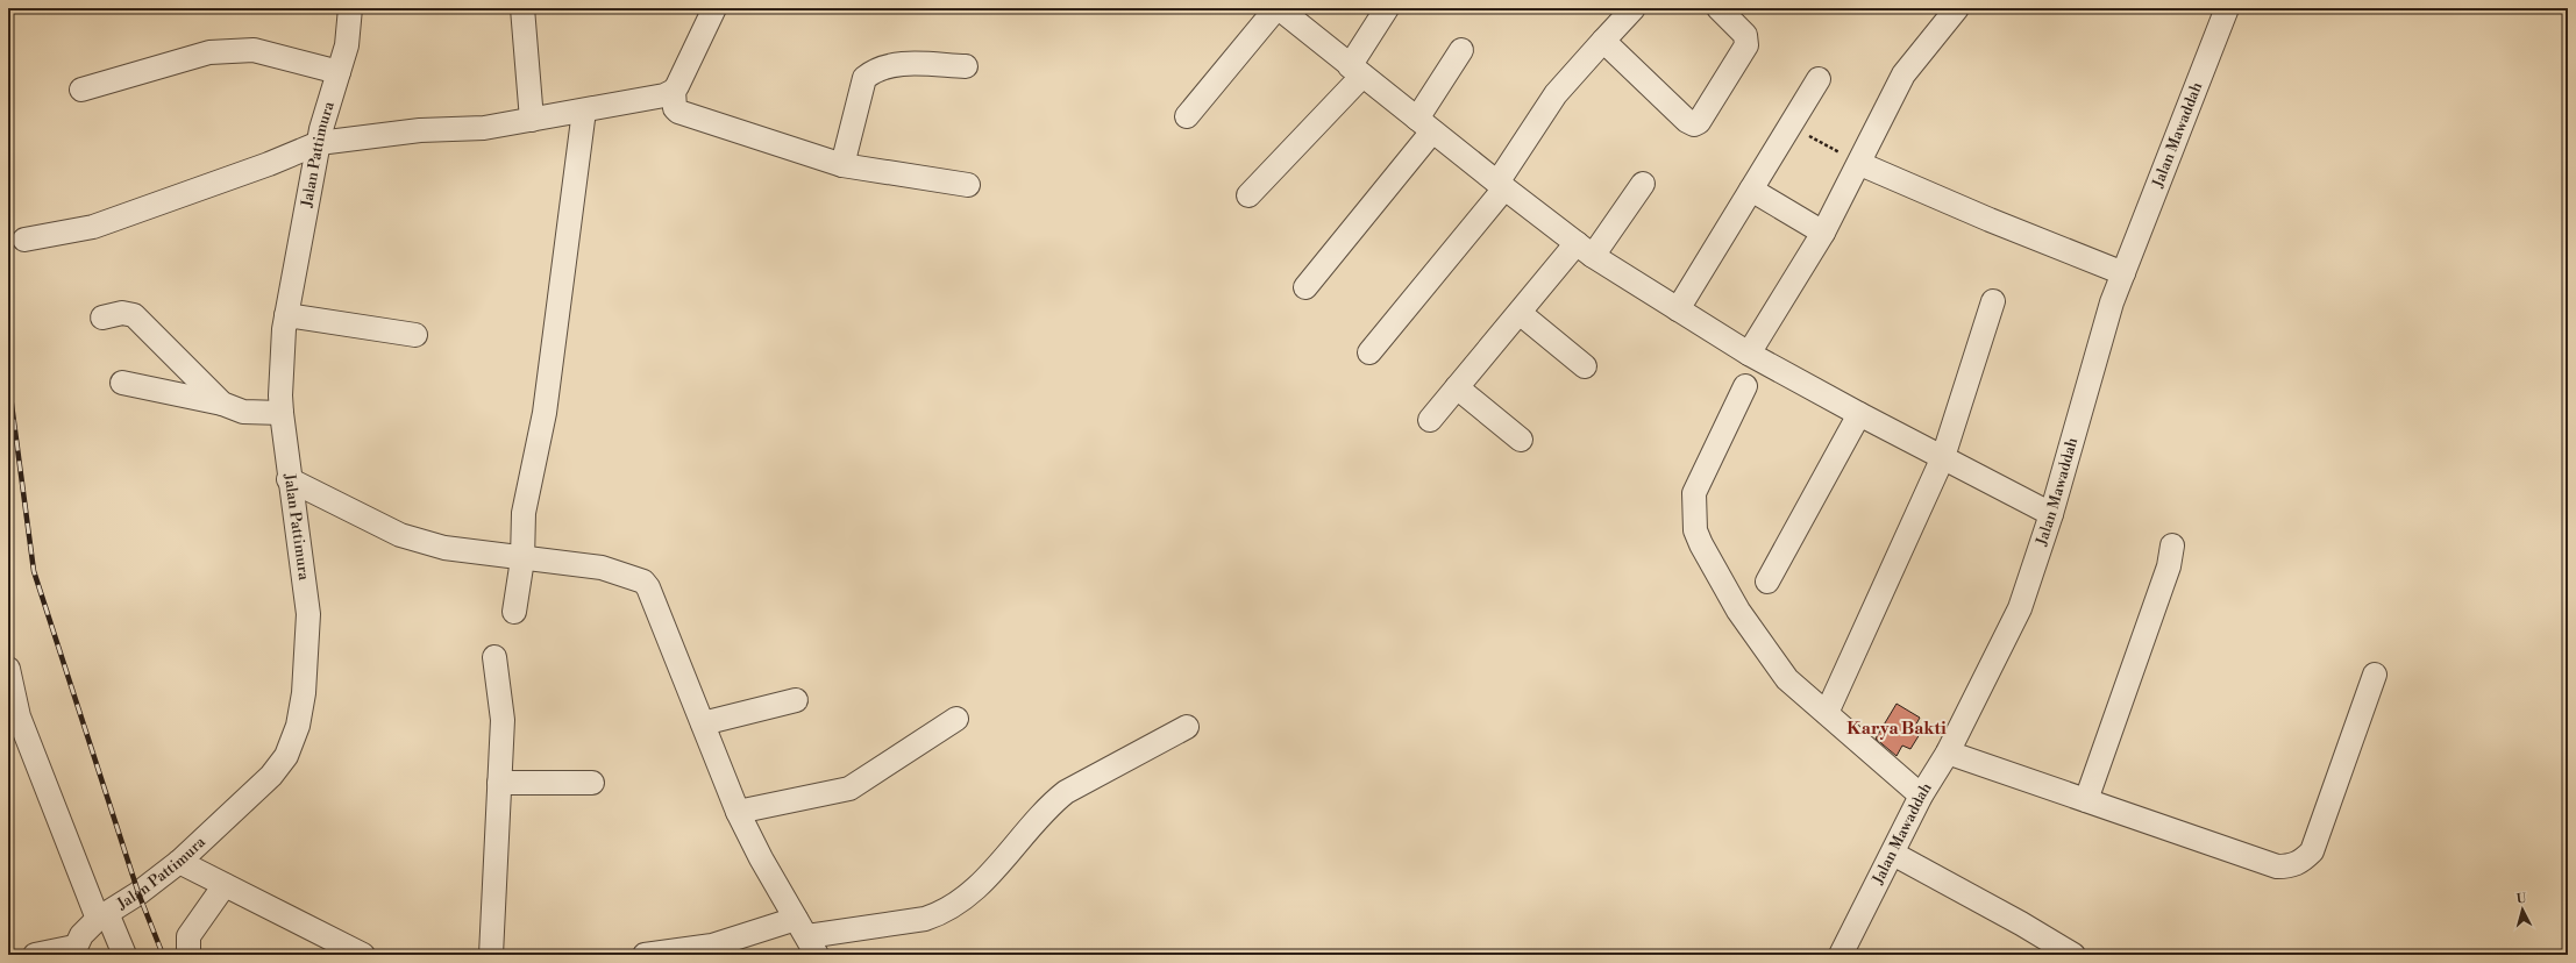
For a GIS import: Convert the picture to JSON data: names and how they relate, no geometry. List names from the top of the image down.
{
  "streets": {
    "street": ["Jalan Mawaddah", "Jalan Pattimura"]
  },
  "districts": ["Karya Bakti"],
  "north": "top"
}
